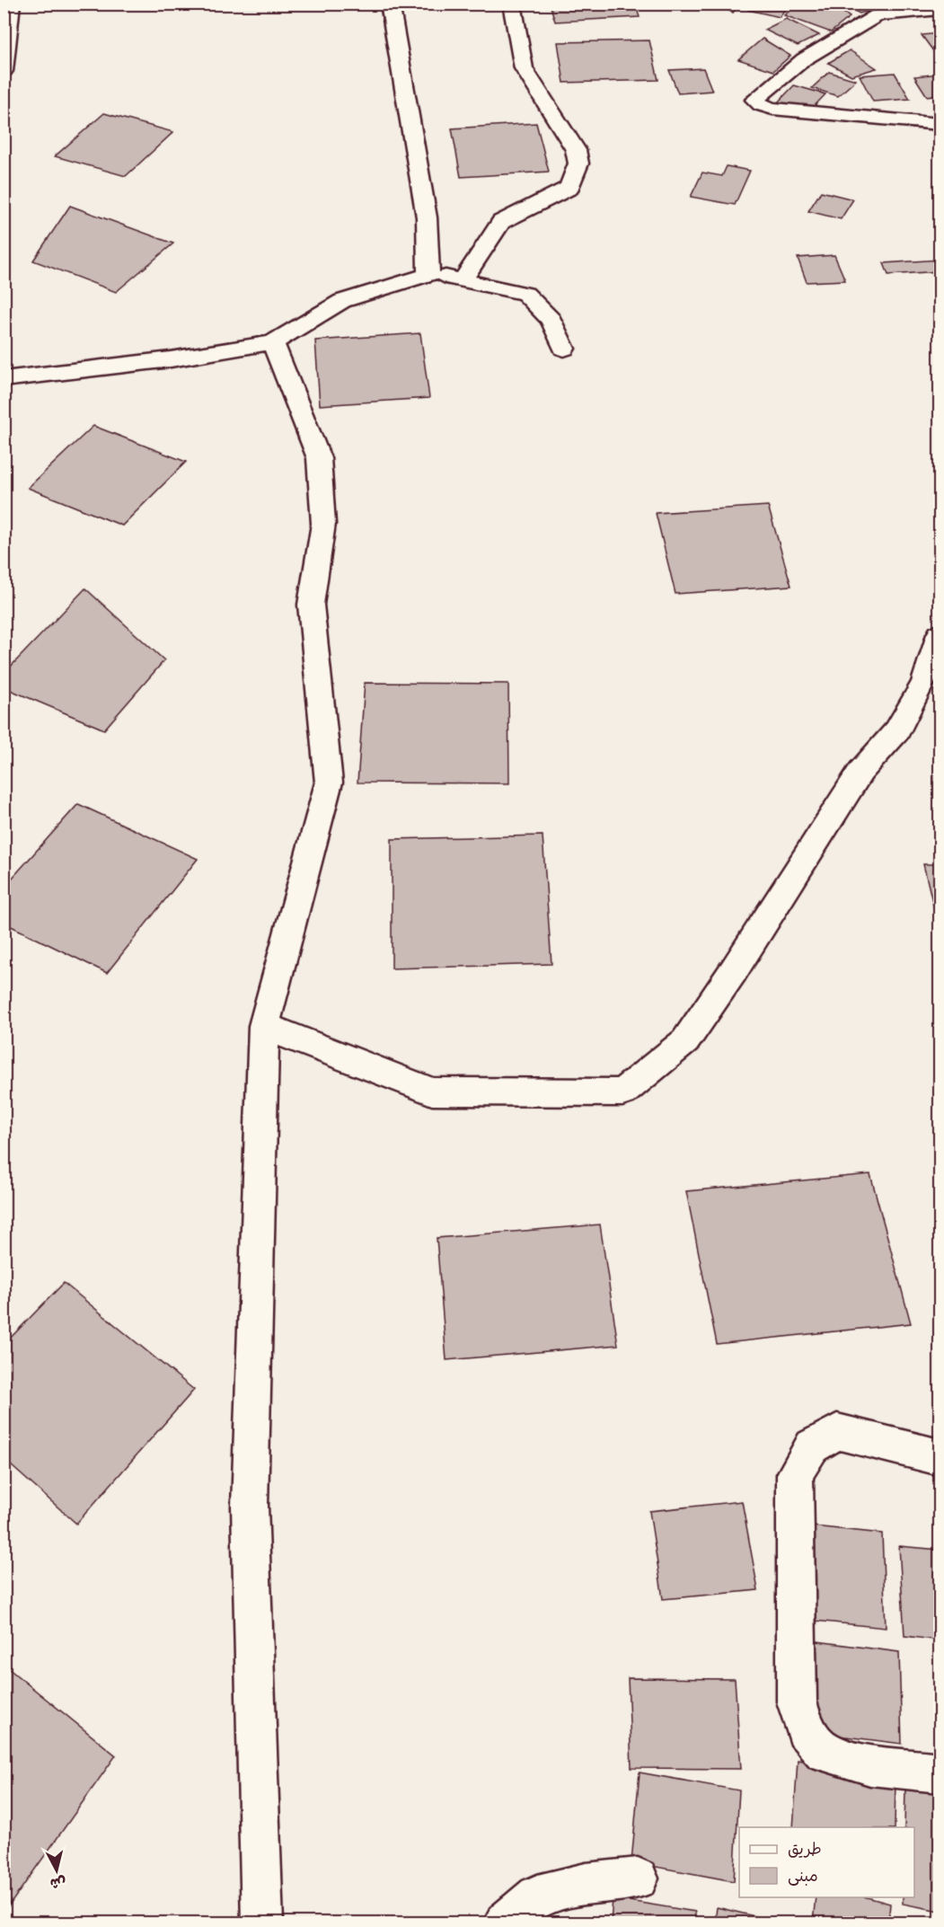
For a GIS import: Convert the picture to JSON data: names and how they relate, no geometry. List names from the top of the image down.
{
  "legend": ["طريق", "مبنى"],
  "north": "bottom"
}
